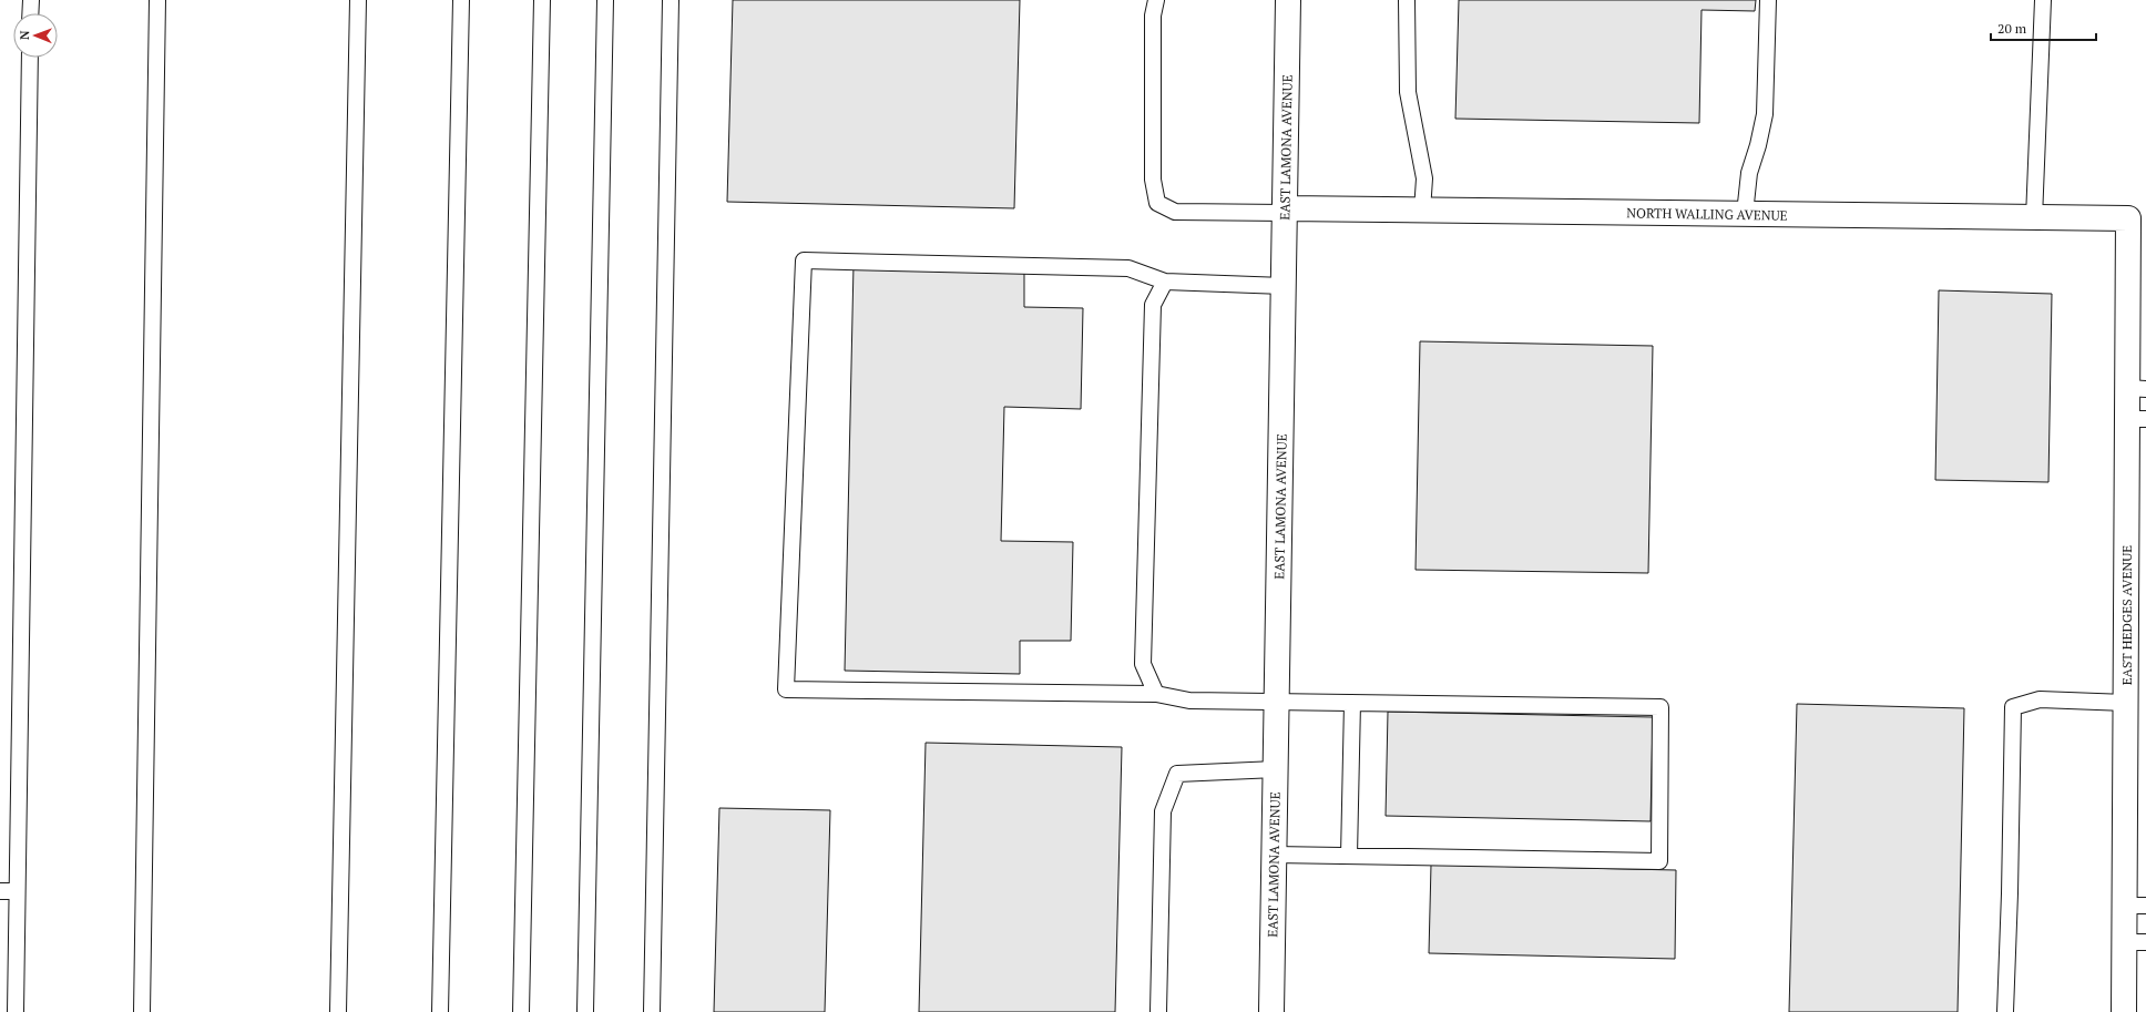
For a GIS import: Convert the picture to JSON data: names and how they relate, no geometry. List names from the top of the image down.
{
  "streets": {
    "street": ["EAST LAMONA AVENUE", "NORTH WALLING AVENUE", "EAST HEDGES AVENUE"]
  },
  "crossings": [
    ["EAST LAMONA AVENUE", "NORTH WALLING AVENUE"],
    ["NORTH WALLING AVENUE", "EAST HEDGES AVENUE"]
  ],
  "scale_bar": "20 m",
  "north": "left"
}
